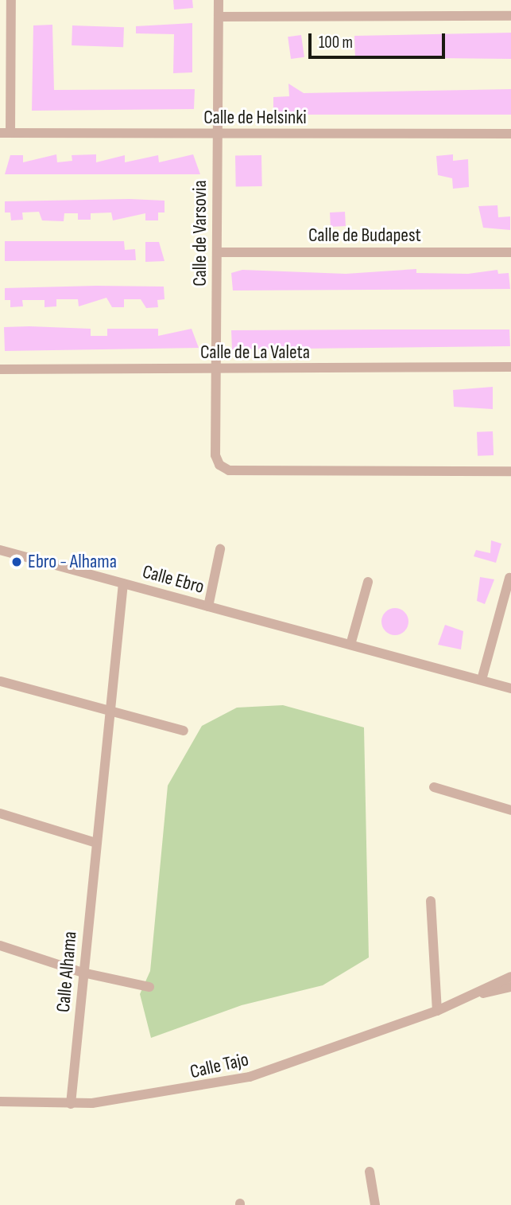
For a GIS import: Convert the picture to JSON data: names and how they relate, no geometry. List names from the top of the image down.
{
  "streets": {
    "street": [
      "Calle de Helsinki",
      "Calle de Varsovia",
      "Calle de Budapest",
      "Calle de La Valeta",
      "Calle Ebro",
      "Calle Alhama",
      "Calle Tajo"
    ]
  },
  "crossings": [
    ["Calle de Helsinki", "Calle de Varsovia"],
    ["Calle de Varsovia", "Calle de Budapest"],
    ["Calle de Varsovia", "Calle de La Valeta"],
    ["Calle Ebro", "Calle Alhama"],
    ["Calle Alhama", "Calle Tajo"]
  ],
  "places": ["Ebro - Alhama"],
  "scale_bar": "100 m"
}
